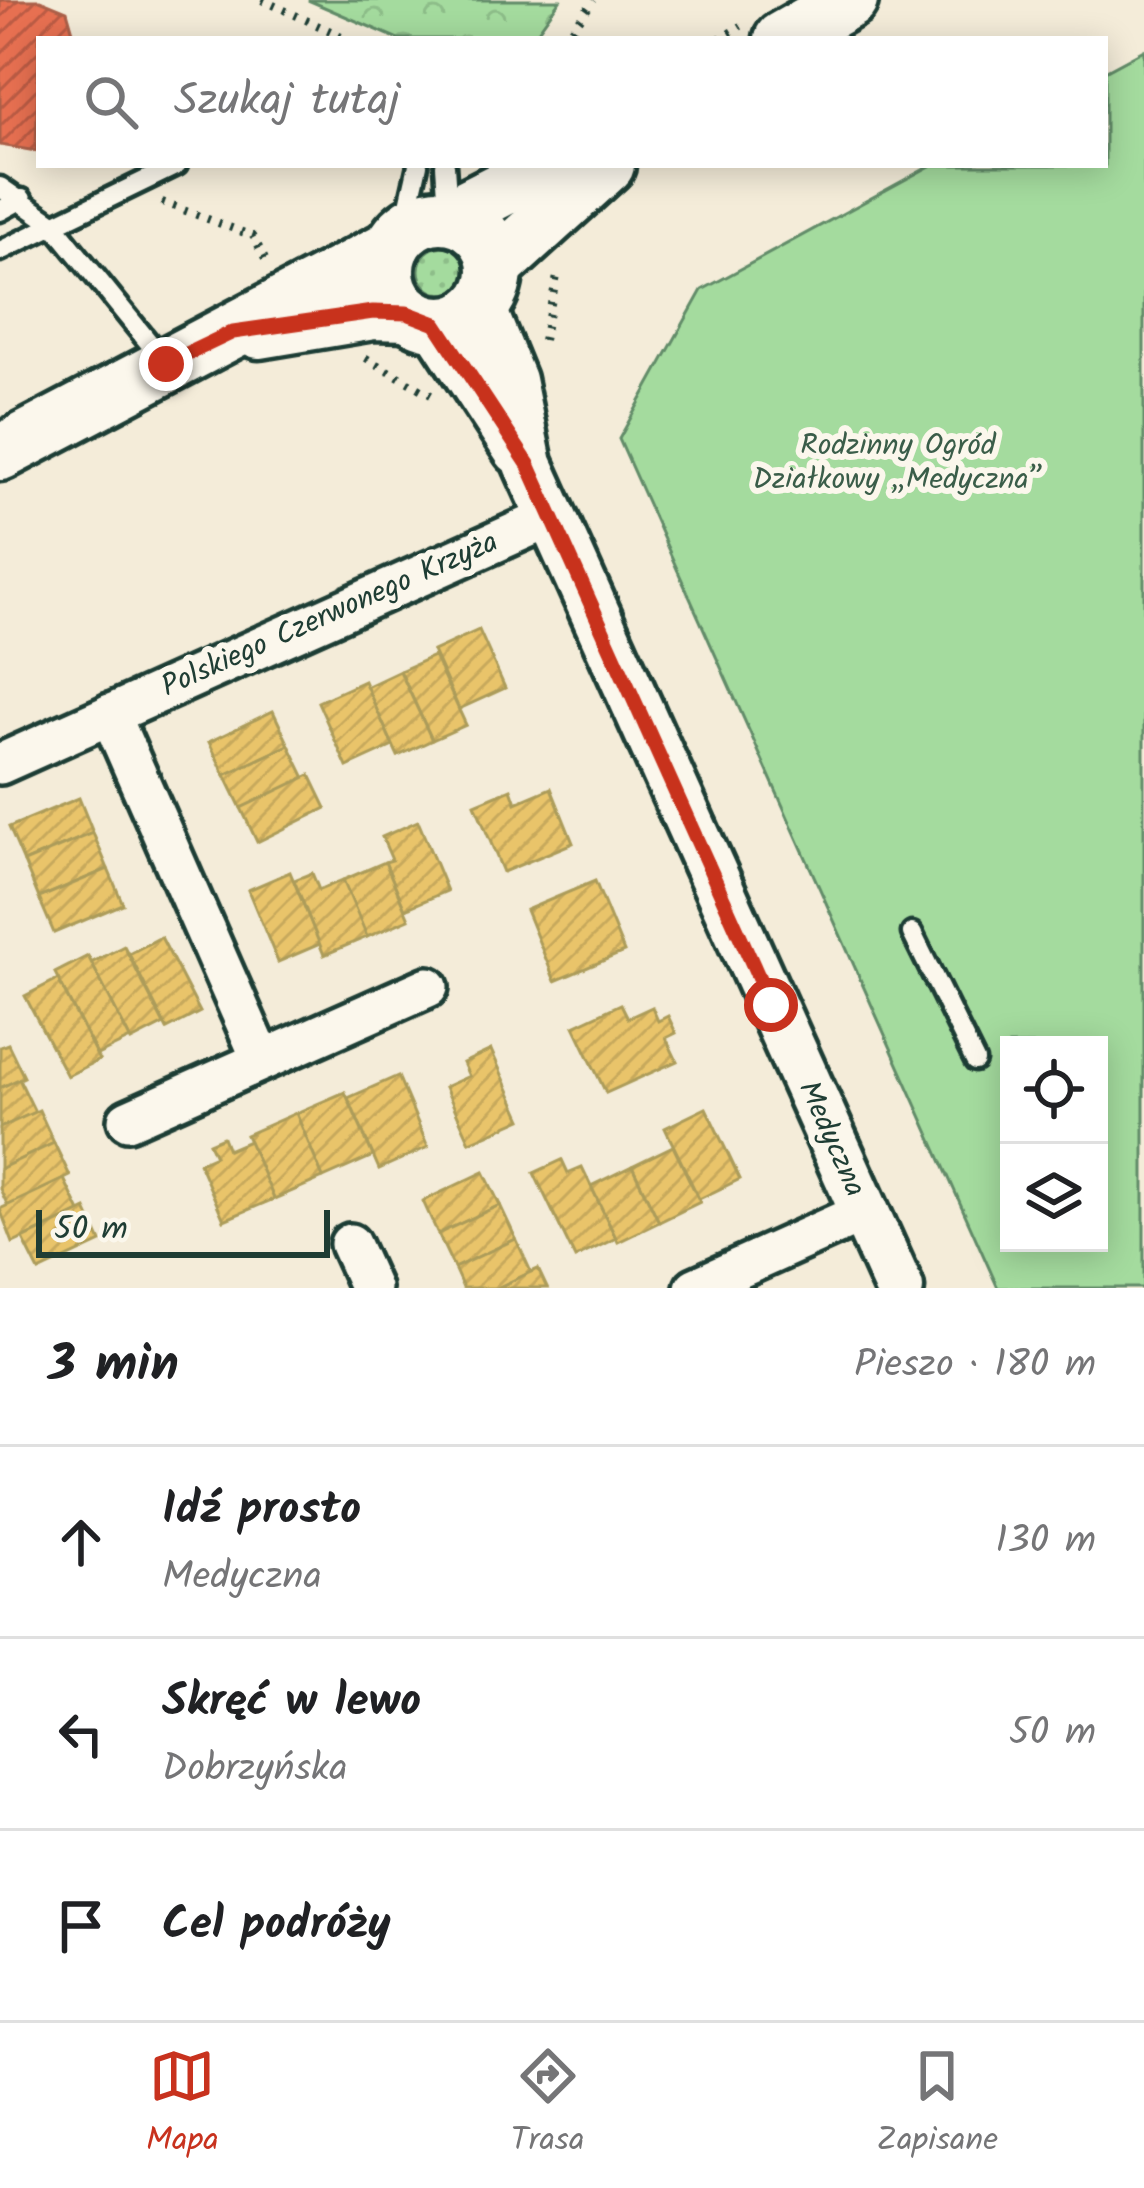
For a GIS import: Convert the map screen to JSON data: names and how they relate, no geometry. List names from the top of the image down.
{
  "streets": {
    "street": ["Polskiego Czerwonego Krzyża", "Medyczna"]
  },
  "crossings": [
    ["Polskiego Czerwonego Krzyża", "Medyczna"]
  ],
  "parks": ["Rodzinny Ogród Działkowy „Medyczna”"],
  "scale_bar": "50 m",
  "page": {
    "search": "Szukaj tutaj",
    "scale": "50 m",
    "heading": ["3 min", "Pieszo · 180 m"],
    "list": [
      ["Idź prosto", "Medyczna", "130 m"],
      ["Skręć w lewo", "Dobrzyńska", "50 m"],
      "Cel podróży"
    ],
    "nav": ["Mapa", "Trasa", "Zapisane"]
  }
}
